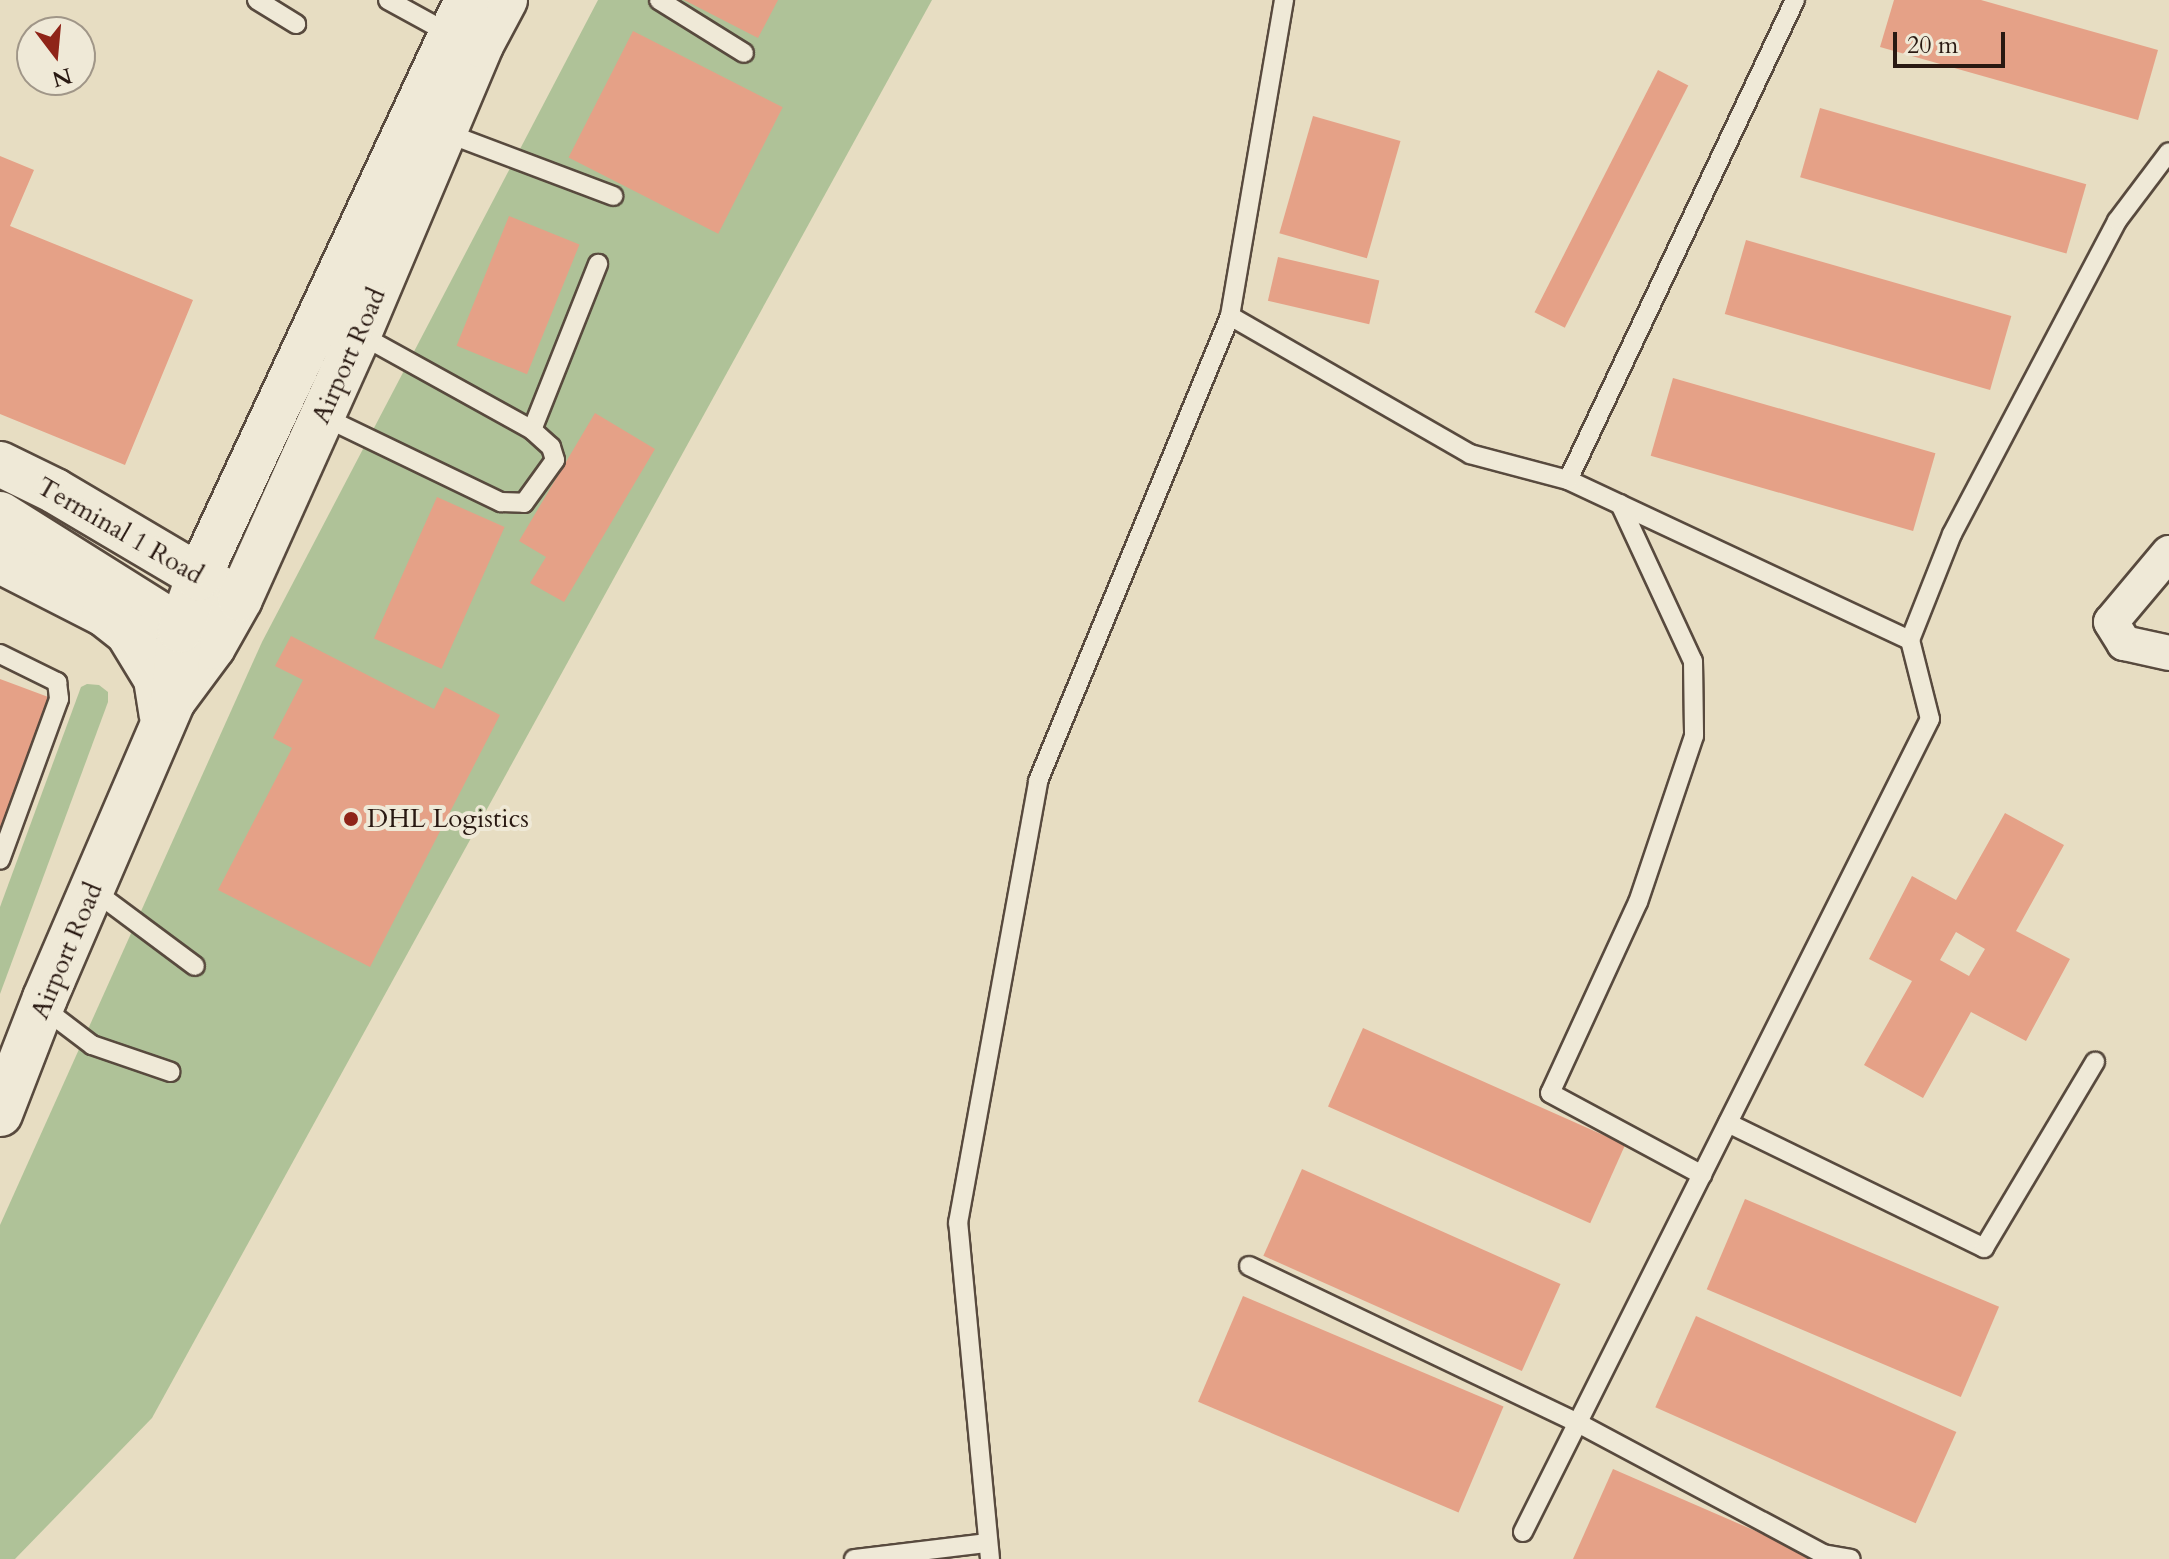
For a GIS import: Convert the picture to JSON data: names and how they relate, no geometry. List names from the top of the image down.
{
  "streets": {
    "street": ["Airport Road", "Terminal 1 Road"]
  },
  "crossings": [
    ["Airport Road", "Terminal 1 Road"]
  ],
  "places": ["DHL Logistics"],
  "scale_bar": "20 m",
  "north": "bottom"
}
